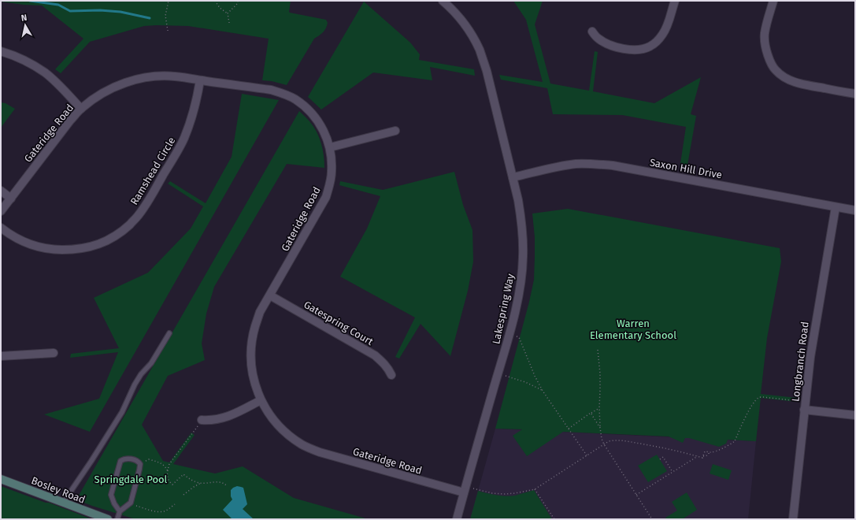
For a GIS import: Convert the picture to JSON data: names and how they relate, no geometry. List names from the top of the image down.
{
  "streets": {
    "street": [
      "Gateridge Road",
      "Saxon Hill Drive",
      "Ramshead Circle",
      "Lakespring Way",
      "Gatespring Court",
      "Longbranch Road",
      "Bosley Road"
    ]
  },
  "crossings": [
    ["Gateridge Road", "Ramshead Circle"],
    ["Gateridge Road", "Lakespring Way"],
    ["Gateridge Road", "Gatespring Court"],
    ["Saxon Hill Drive", "Lakespring Way"],
    ["Saxon Hill Drive", "Longbranch Road"]
  ],
  "parks": ["Warren Elementary School", "Springdale Pool"],
  "north": "top"
}
